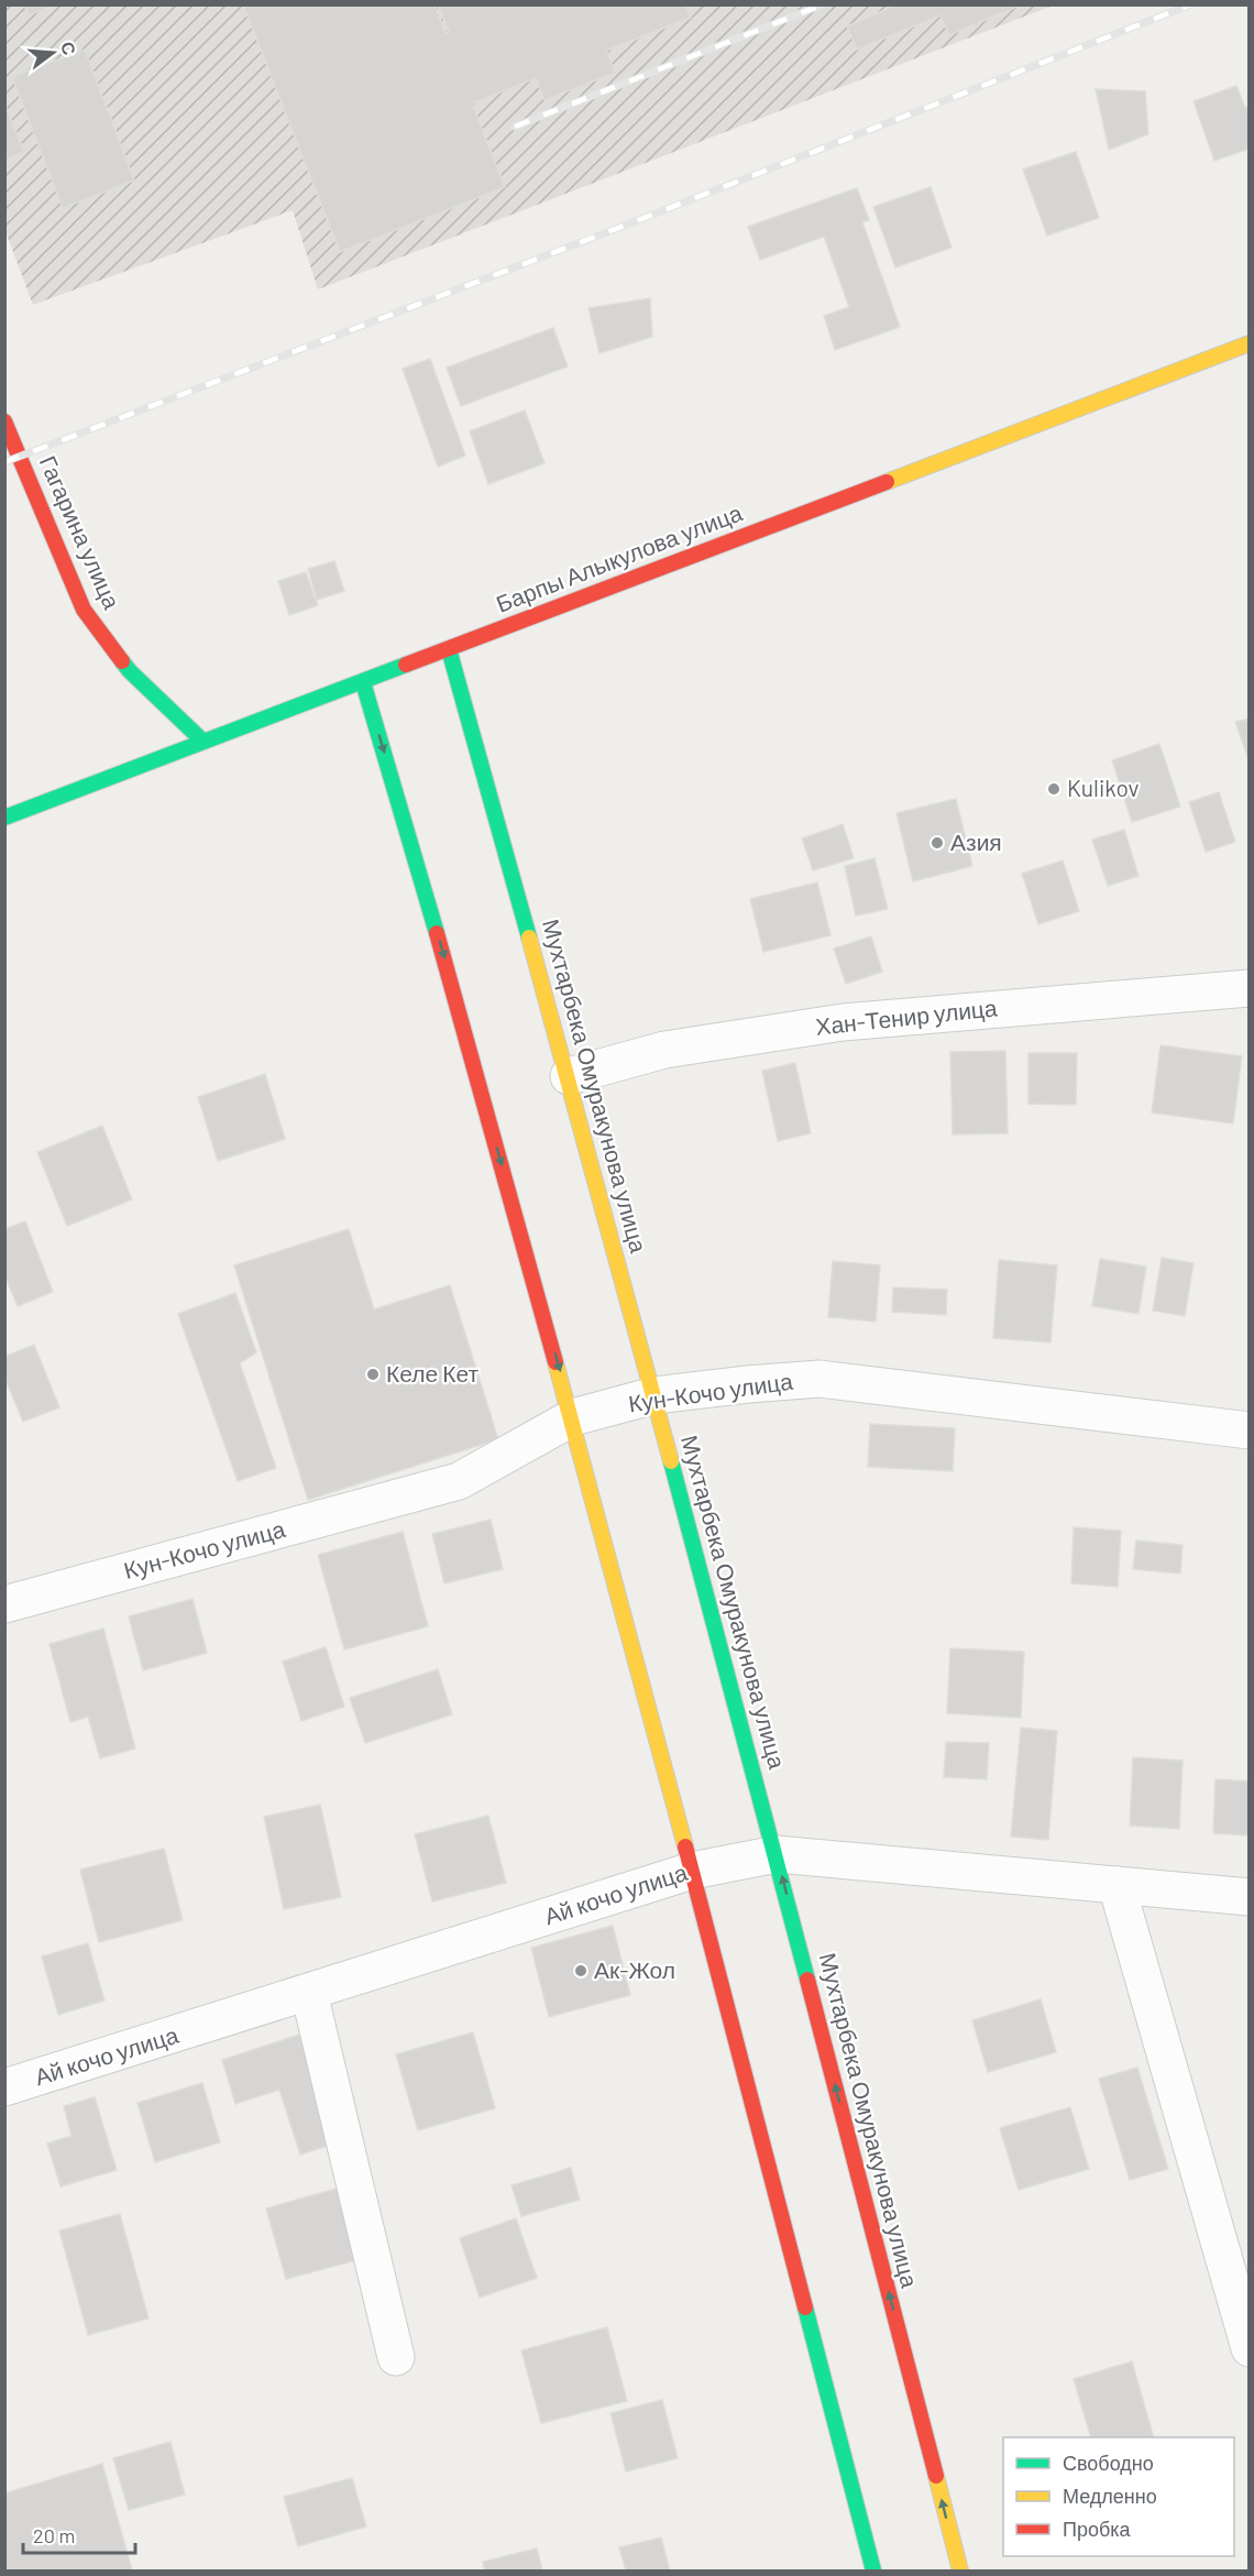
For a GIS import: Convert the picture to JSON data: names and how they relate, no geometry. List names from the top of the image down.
{
  "streets": {
    "main road": ["Гагарина улица", "Барпы Алыкулова улица", "Мухтарбека Омуракунова улица"],
    "street": ["Хан-Тенир улица", "Кун-Кочо улица", "Ай кочо улица"]
  },
  "crossings": [
    ["Гагарина улица", "Барпы Алыкулова улица"],
    ["Барпы Алыкулова улица", "Мухтарбека Омуракунова улица"],
    ["Хан-Тенир улица", "Мухтарбека Омуракунова улица"],
    ["Мухтарбека Омуракунова улица", "Кун-Кочо улица"],
    ["Мухтарбека Омуракунова улица", "Ай кочо улица"]
  ],
  "places": [
    "Kulikov",
    "Азия",
    "Келе Кет",
    "Ак-Жол"
  ],
  "legend": ["Свободно", "Медленно", "Пробка"],
  "scale_bar": "20 m",
  "north": "right"
}
